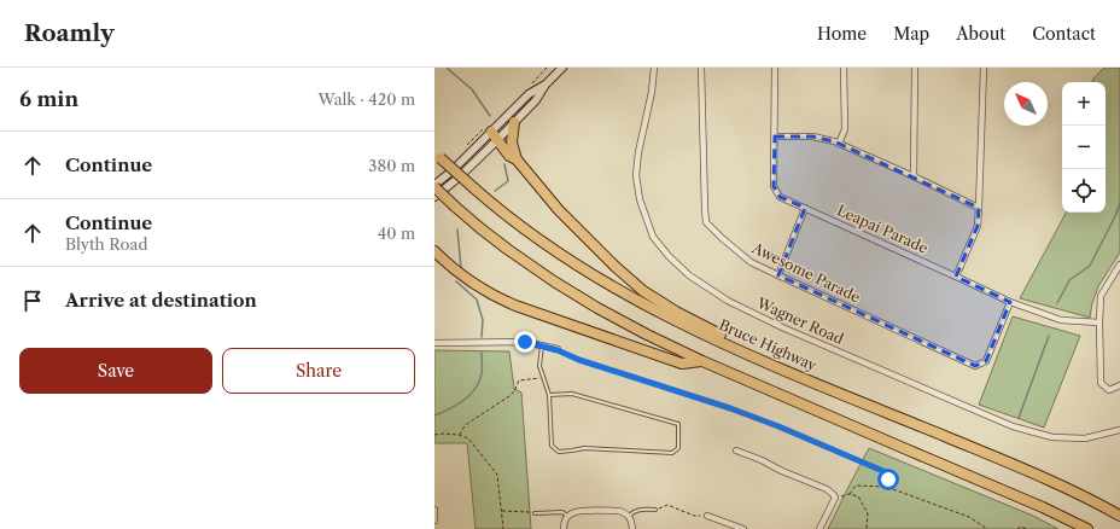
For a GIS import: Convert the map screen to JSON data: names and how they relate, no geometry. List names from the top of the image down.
{
  "streets": {
    "highway": ["Bruce Highway"],
    "street": ["Leapai Parade", "Awesome Parade", "Wagner Road"]
  },
  "crossings": [
    ["Leapai Parade", "Awesome Parade"]
  ],
  "north": "top left",
  "page": {
    "header": "Roamly",
    "nav": [
      "Home",
      "Map",
      "About",
      "Contact"
    ],
    "heading": ["6 min", "Walk · 420 m"],
    "map_buttons": ["+", "−"],
    "list": [
      ["Continue", "380 m"],
      ["Continue", "Blyth Road", "40 m"],
      "Arrive at destination"
    ],
    "buttons": ["Save", "Share"]
  }
}
